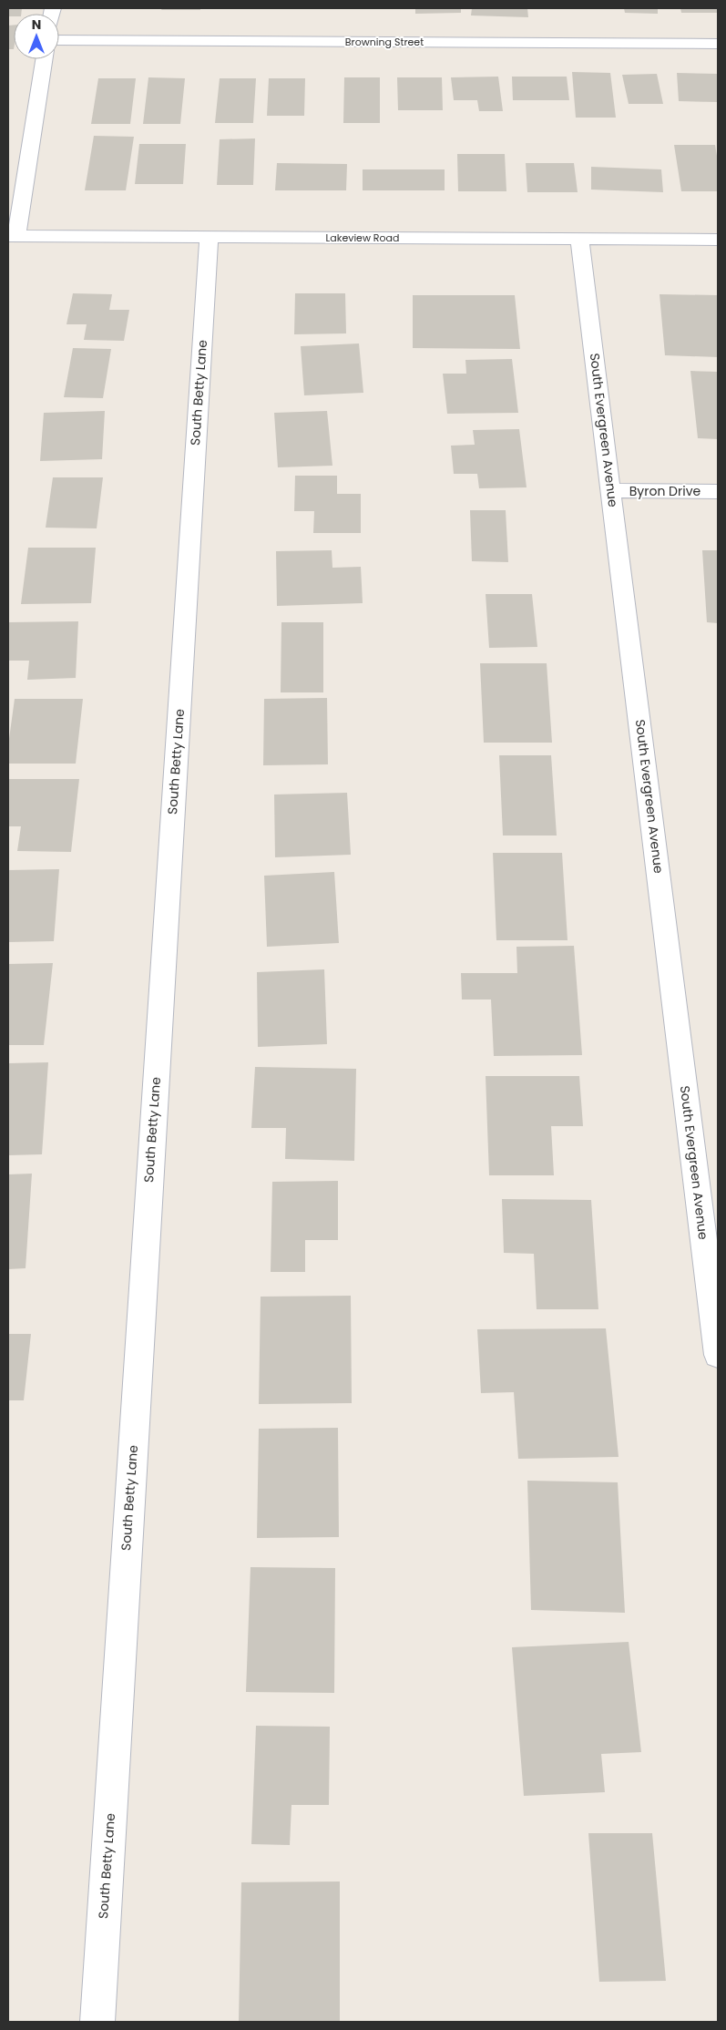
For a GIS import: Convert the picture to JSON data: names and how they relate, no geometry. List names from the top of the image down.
{
  "streets": {
    "street": [
      "Browning Street",
      "Lakeview Road",
      "South Betty Lane",
      "South Evergreen Avenue",
      "Byron Drive"
    ]
  },
  "crossings": [
    ["Lakeview Road", "South Betty Lane"],
    ["Lakeview Road", "South Evergreen Avenue"],
    ["South Evergreen Avenue", "Byron Drive"]
  ],
  "north": "top"
}
